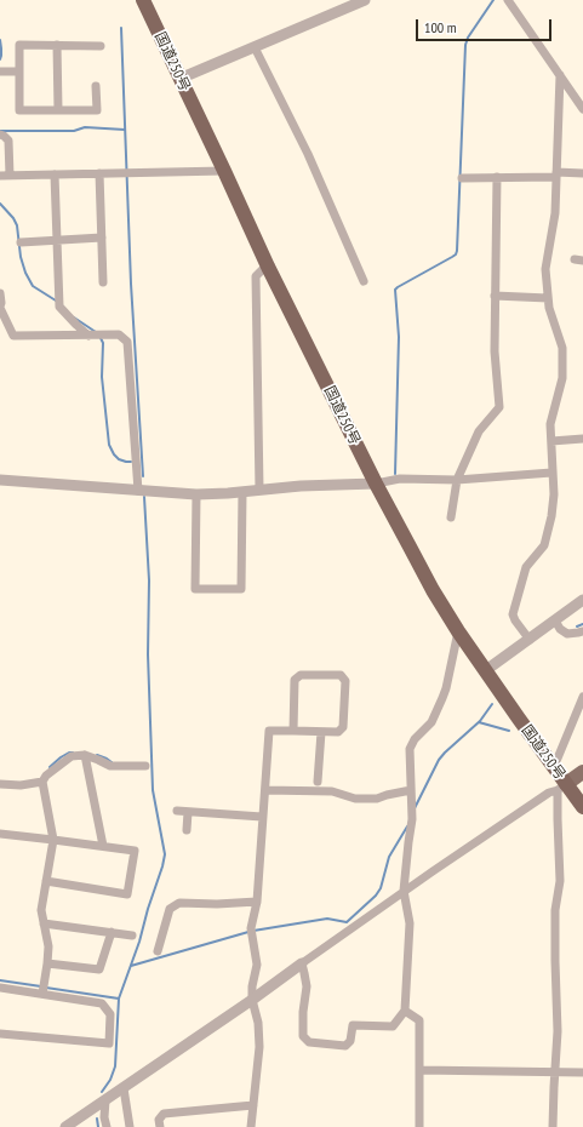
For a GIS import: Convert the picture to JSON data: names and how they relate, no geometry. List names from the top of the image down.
{
  "streets": {
    "highway": ["国道250号"]
  },
  "scale_bar": "100 m"
}
